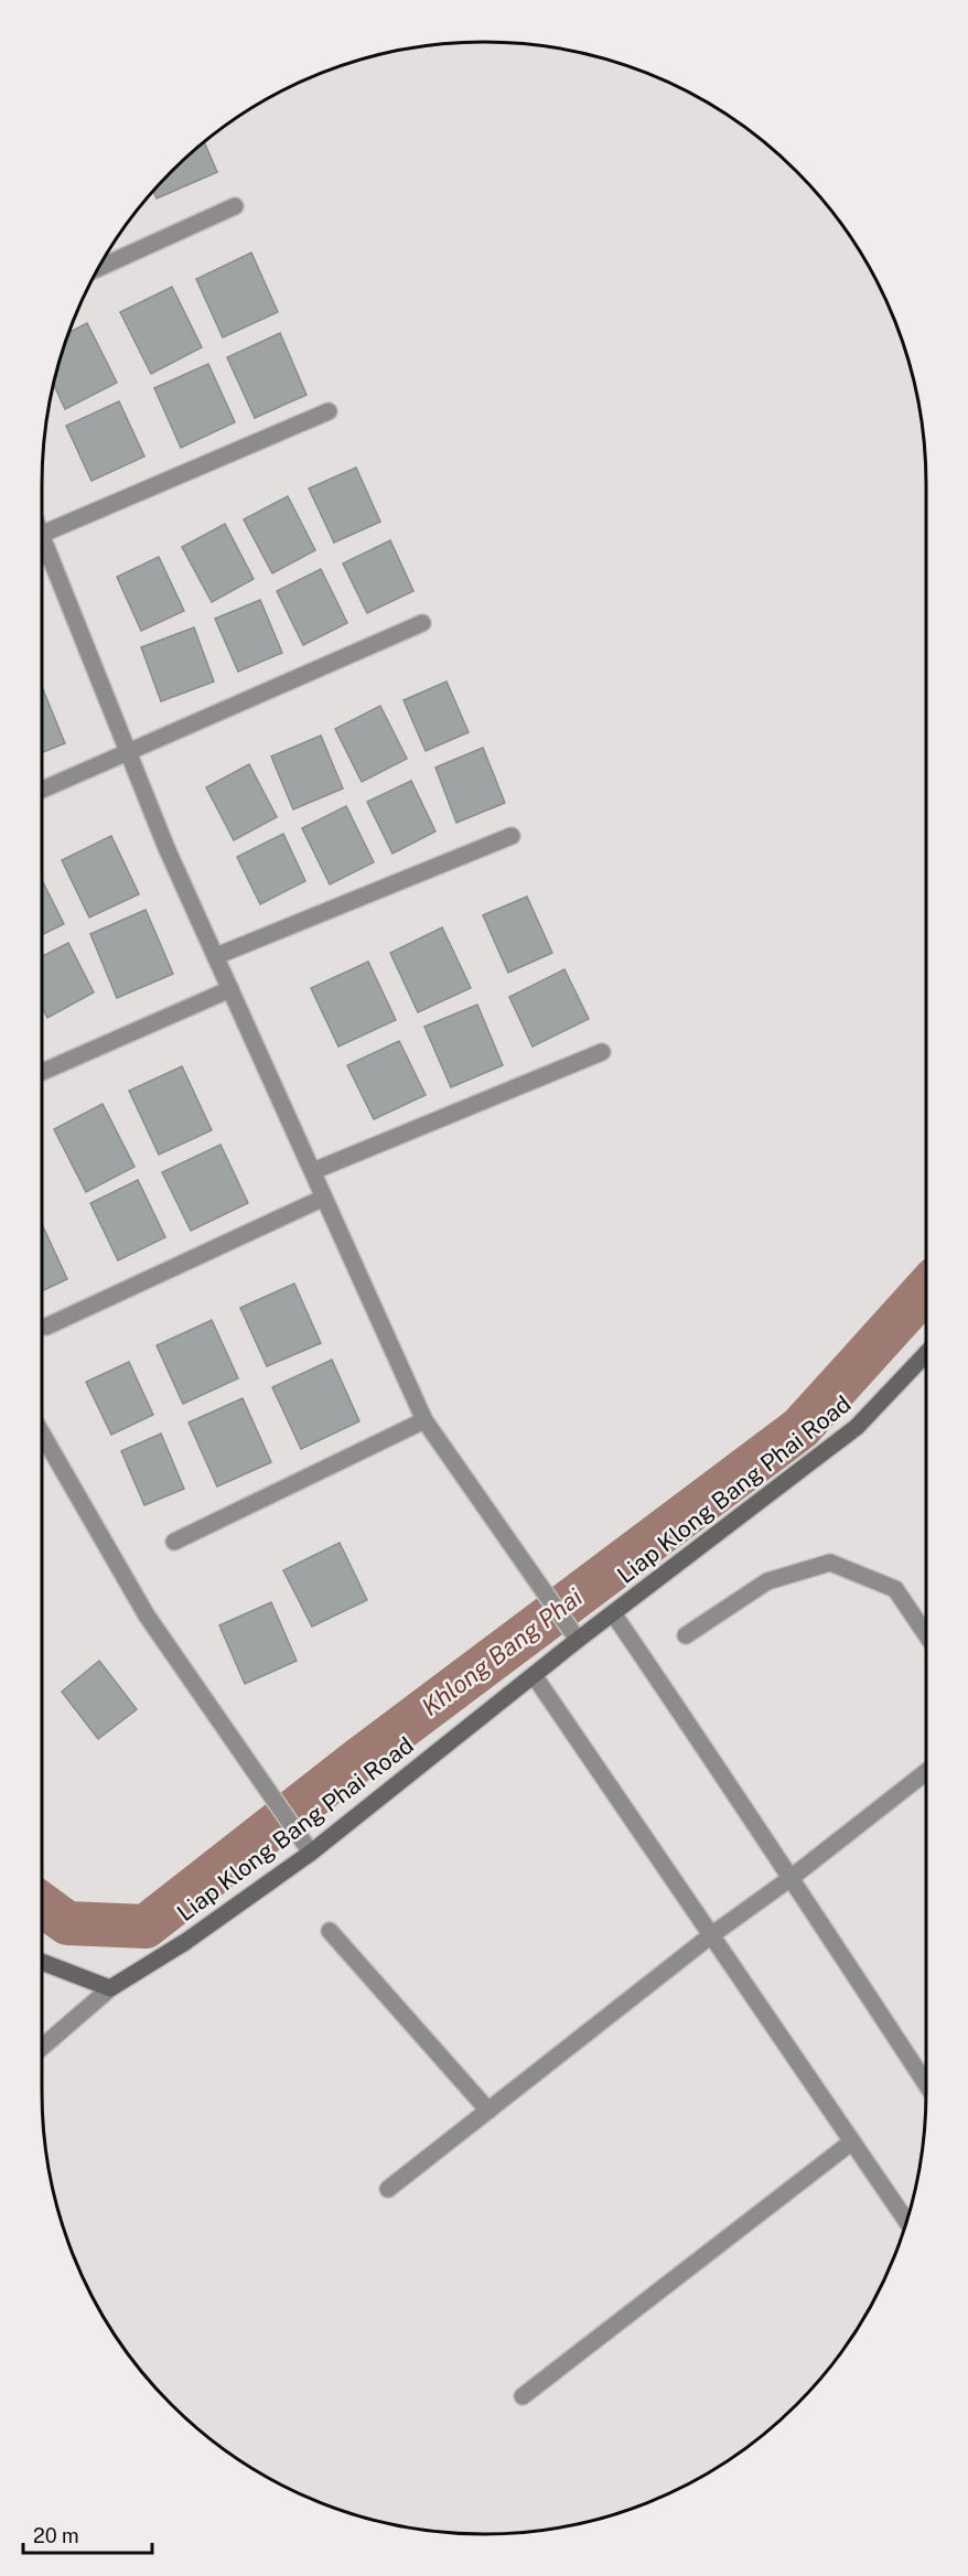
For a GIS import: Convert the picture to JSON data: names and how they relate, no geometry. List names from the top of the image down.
{
  "streets": {
    "street": ["Liap Klong Bang Phai Road"]
  },
  "water": ["Khlong Bang Phai"],
  "scale_bar": "20 m"
}
